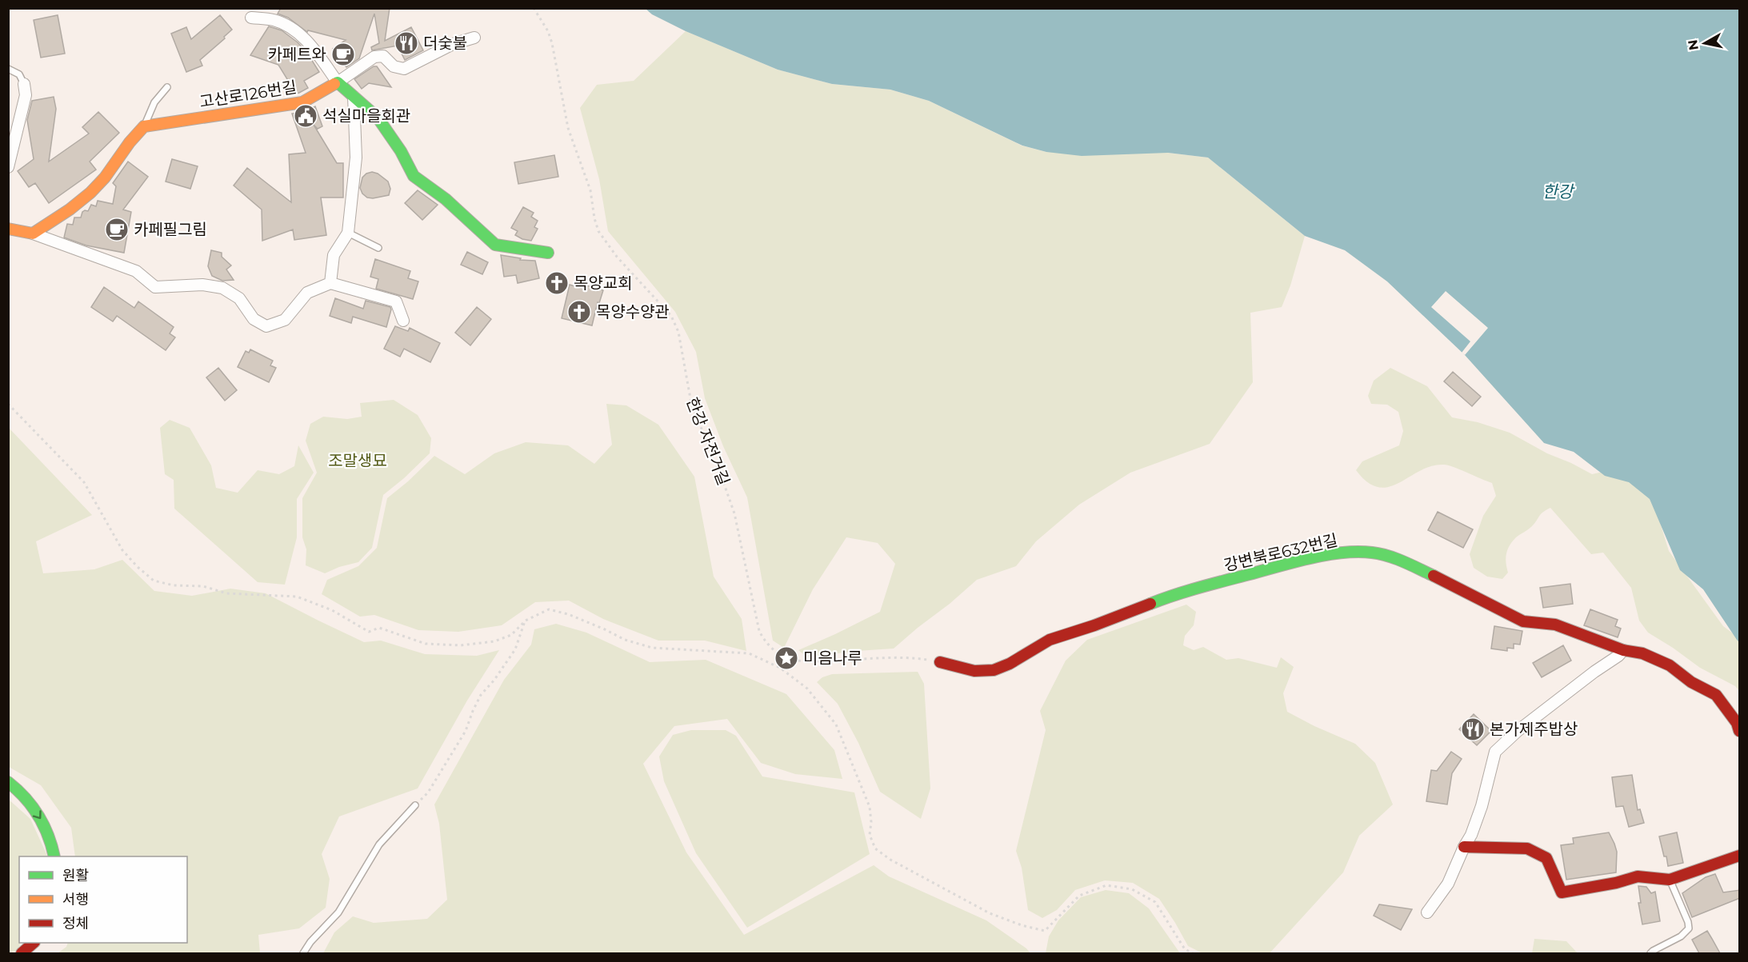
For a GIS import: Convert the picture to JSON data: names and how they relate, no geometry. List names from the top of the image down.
{
  "streets": {
    "main road": ["고산로126번길", "강변북로632번길"],
    "path": ["한강 자전거길"]
  },
  "water": ["한강"],
  "parks": ["조말생묘"],
  "places": {
    "restaurant": ["더숯불", "본가제주밥상"],
    "cafe": ["카페트와", "카페필그림"],
    "public building": ["석실마을회관"],
    "church": ["목양교회", "목양수양관"],
    "place": ["미음나루"]
  },
  "legend": ["원활", "서행", "정체"],
  "north": "left"
}
